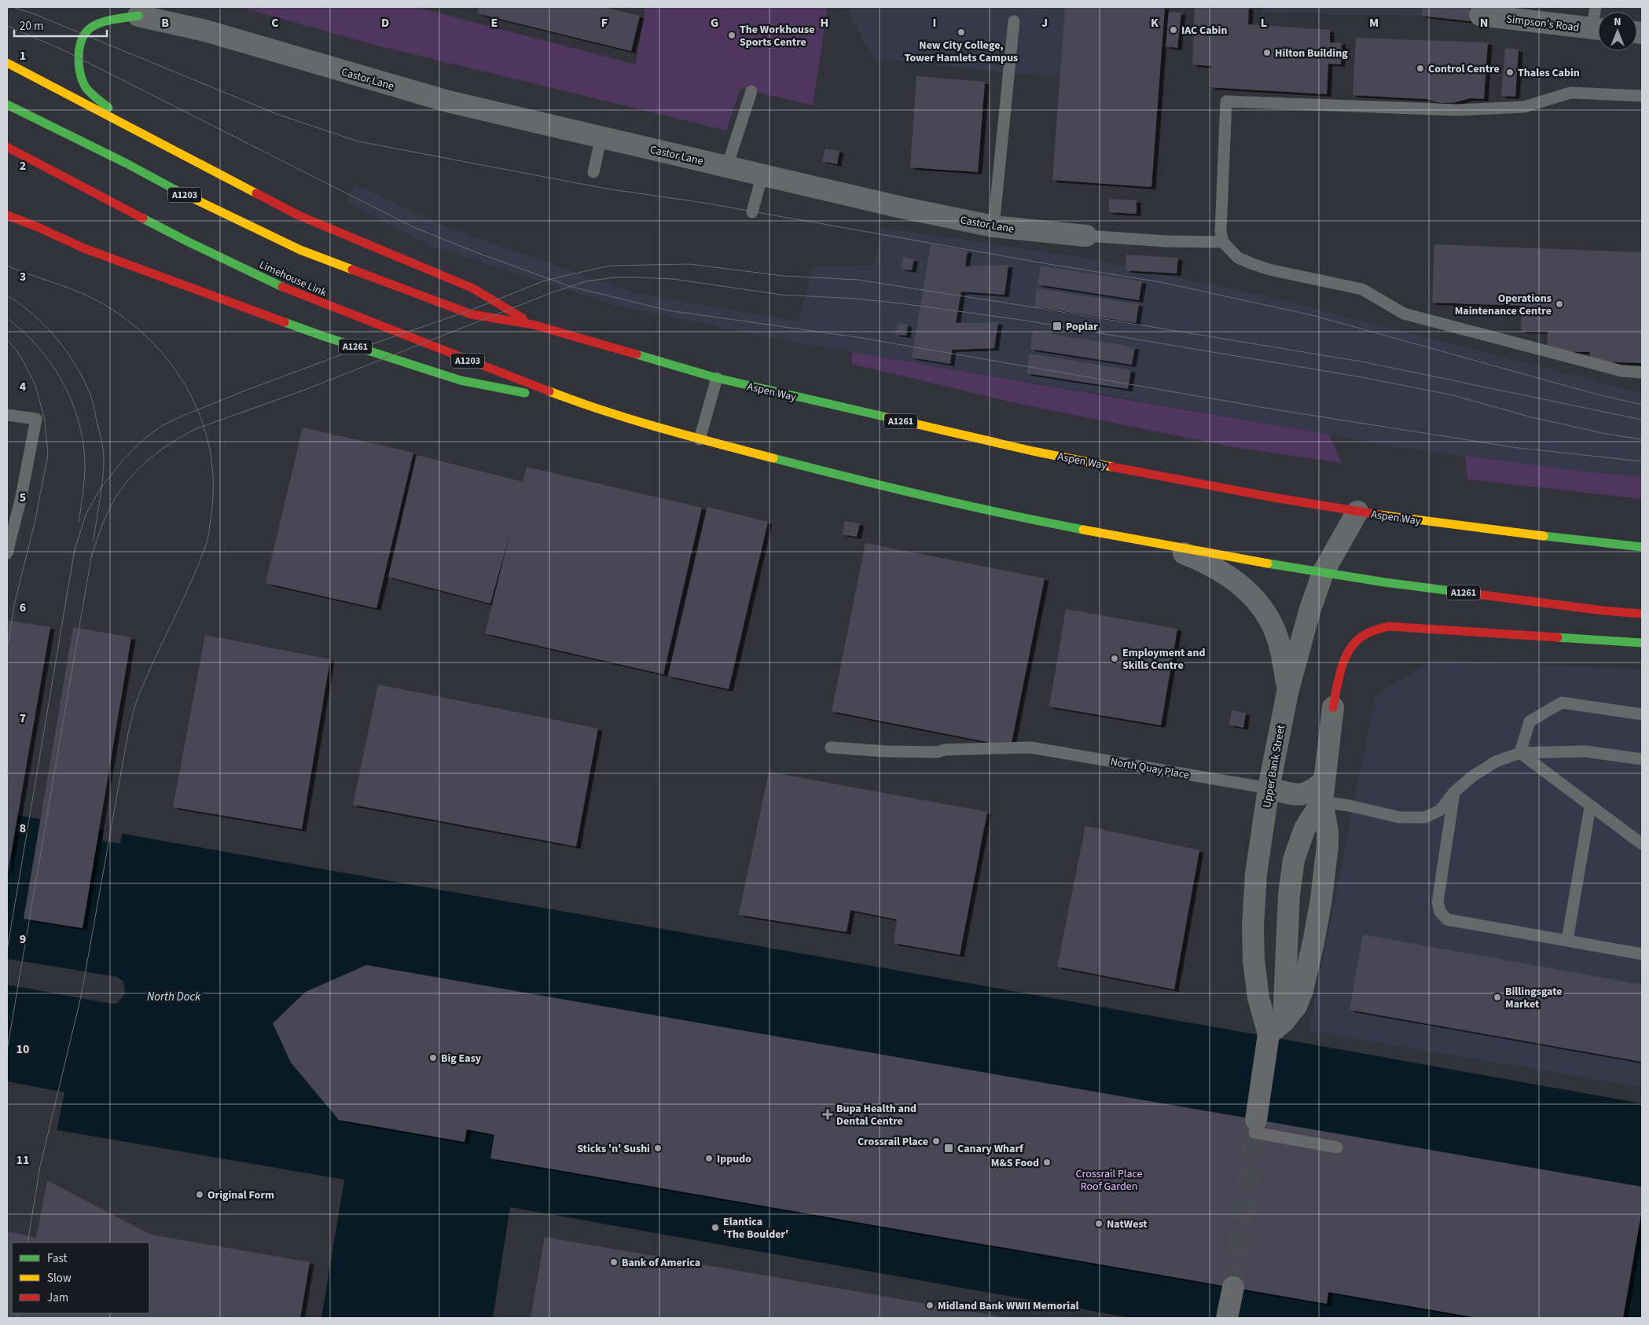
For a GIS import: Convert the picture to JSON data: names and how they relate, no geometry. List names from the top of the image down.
{
  "streets": {
    "highway": [
      "A1203",
      "Limehouse Link",
      "A1261",
      "Aspen Way"
    ],
    "street": ["Simpson's Road", "Castor Lane", "Upper Bank Street"],
    "lane": ["North Quay Place"]
  },
  "crossings": [
    ["A1203", "A1261"],
    ["A1203", "Aspen Way"],
    ["Limehouse Link", "A1261"],
    ["A1261", "Aspen Way"],
    ["A1261", "Upper Bank Street"],
    ["Aspen Way", "Upper Bank Street"],
    ["Upper Bank Street", "North Quay Place"]
  ],
  "water": ["North Dock"],
  "parks": ["Crossrail Place Roof Garden"],
  "places": {
    "other": [
      "IAC Cabin",
      "New City College, Tower Hamlets Campus",
      "The Workhouse Sports Centre",
      "Hilton Building",
      "Control Centre",
      "Thales Cabin",
      "Operations Maintenance Centre",
      "Employment and Skills Centre",
      "Billingsgate Market",
      "Big Easy",
      "Crossrail Place",
      "Sticks 'n' Sushi",
      "Ippudo",
      "M&S Food",
      "Original Form",
      "NatWest",
      "Elantica 'The Boulder'",
      "Bank of America",
      "Midland Bank WWII Memorial"
    ],
    "transit": ["Poplar", "Canary Wharf"],
    "health": ["Bupa Health and Dental Centre"]
  },
  "legend": ["Fast", "Slow", "Jam"],
  "scale_bar": "20 m",
  "north": "top",
  "grid": {
    "columns": [
      "B",
      "C",
      "D",
      "E",
      "F",
      "G",
      "H",
      "I",
      "J",
      "K",
      "L",
      "M",
      "N"
    ],
    "rows": [
      "1",
      "2",
      "3",
      "4",
      "5",
      "6",
      "7",
      "8",
      "9",
      "10",
      "11"
    ]
  }
}
